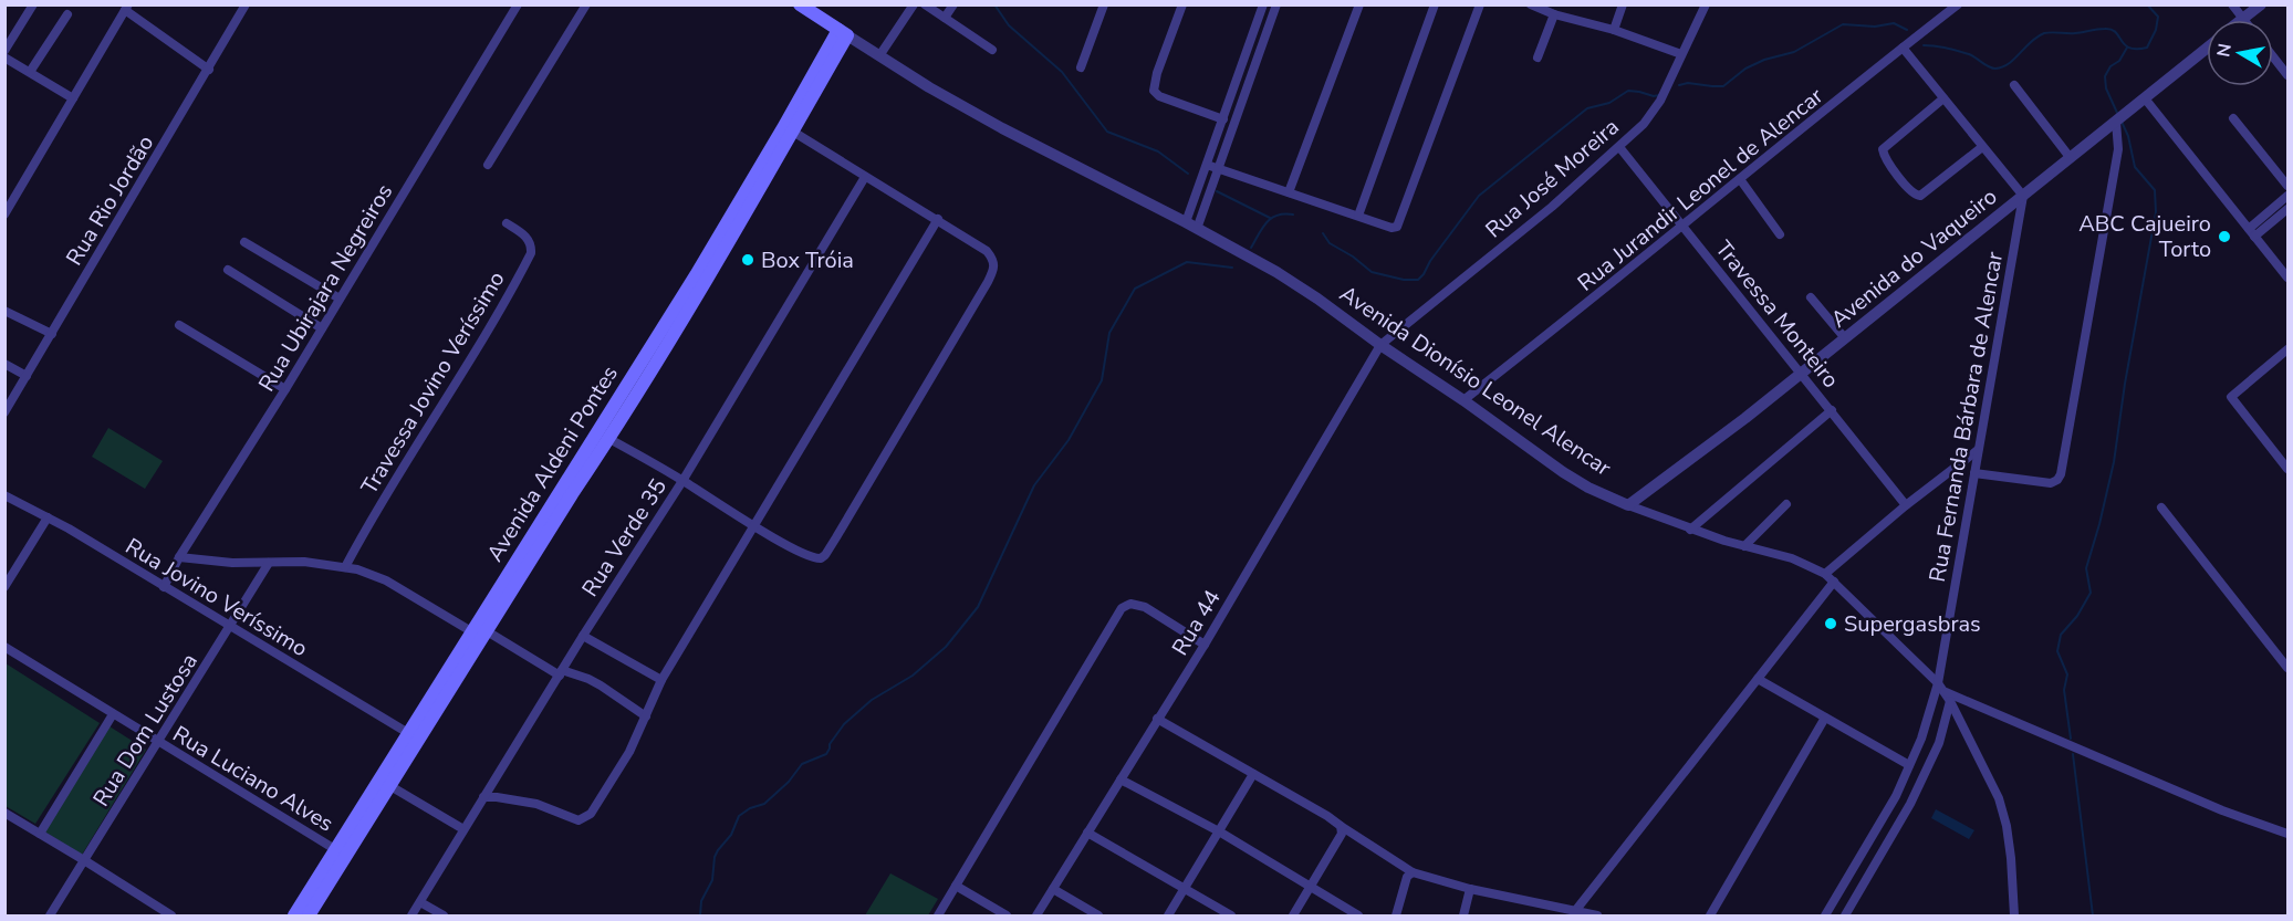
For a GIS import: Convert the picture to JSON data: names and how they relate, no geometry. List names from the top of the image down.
{
  "streets": {
    "main road": ["Avenida Dionísio Leonel Alencar", "Avenida Aldeni Pontes"],
    "street": [
      "Rua José Moreira",
      "Rua Jurandir Leonel de Alencar",
      "Rua Rio Jordão",
      "Avenida do Vaqueiro",
      "Rua Ubirajara Negreiros",
      "Travessa Monteiro",
      "Travessa Jovino Veríssimo",
      "Rua Fernanda Bárbara de Alencar",
      "Rua Verde 35",
      "Rua Jovino Veríssimo",
      "Rua 44",
      "Rua Dom Lustosa",
      "Rua Luciano Alves"
    ]
  },
  "crossings": [
    ["Rua José Moreira", "Travessa Monteiro"],
    ["Rua José Moreira", "Avenida Dionísio Leonel Alencar"],
    ["Rua José Moreira", "Rua 44"],
    ["Rua Jurandir Leonel de Alencar", "Travessa Monteiro"],
    ["Rua Jurandir Leonel de Alencar", "Avenida Dionísio Leonel Alencar"],
    ["Avenida do Vaqueiro", "Travessa Monteiro"],
    ["Avenida do Vaqueiro", "Avenida Dionísio Leonel Alencar"],
    ["Avenida do Vaqueiro", "Rua Fernanda Bárbara de Alencar"],
    ["Rua Ubirajara Negreiros", "Rua Jovino Veríssimo"],
    ["Avenida Dionísio Leonel Alencar", "Rua Fernanda Bárbara de Alencar"],
    ["Avenida Dionísio Leonel Alencar", "Avenida Aldeni Pontes"],
    ["Avenida Dionísio Leonel Alencar", "Rua 44"],
    ["Avenida Aldeni Pontes", "Rua Jovino Veríssimo"],
    ["Avenida Aldeni Pontes", "Rua Luciano Alves"],
    ["Rua Jovino Veríssimo", "Rua Dom Lustosa"],
    ["Rua Dom Lustosa", "Rua Luciano Alves"]
  ],
  "places": ["ABC Cajueiro Torto", "Box Tróia", "Supergasbras"],
  "north": "left"
}
